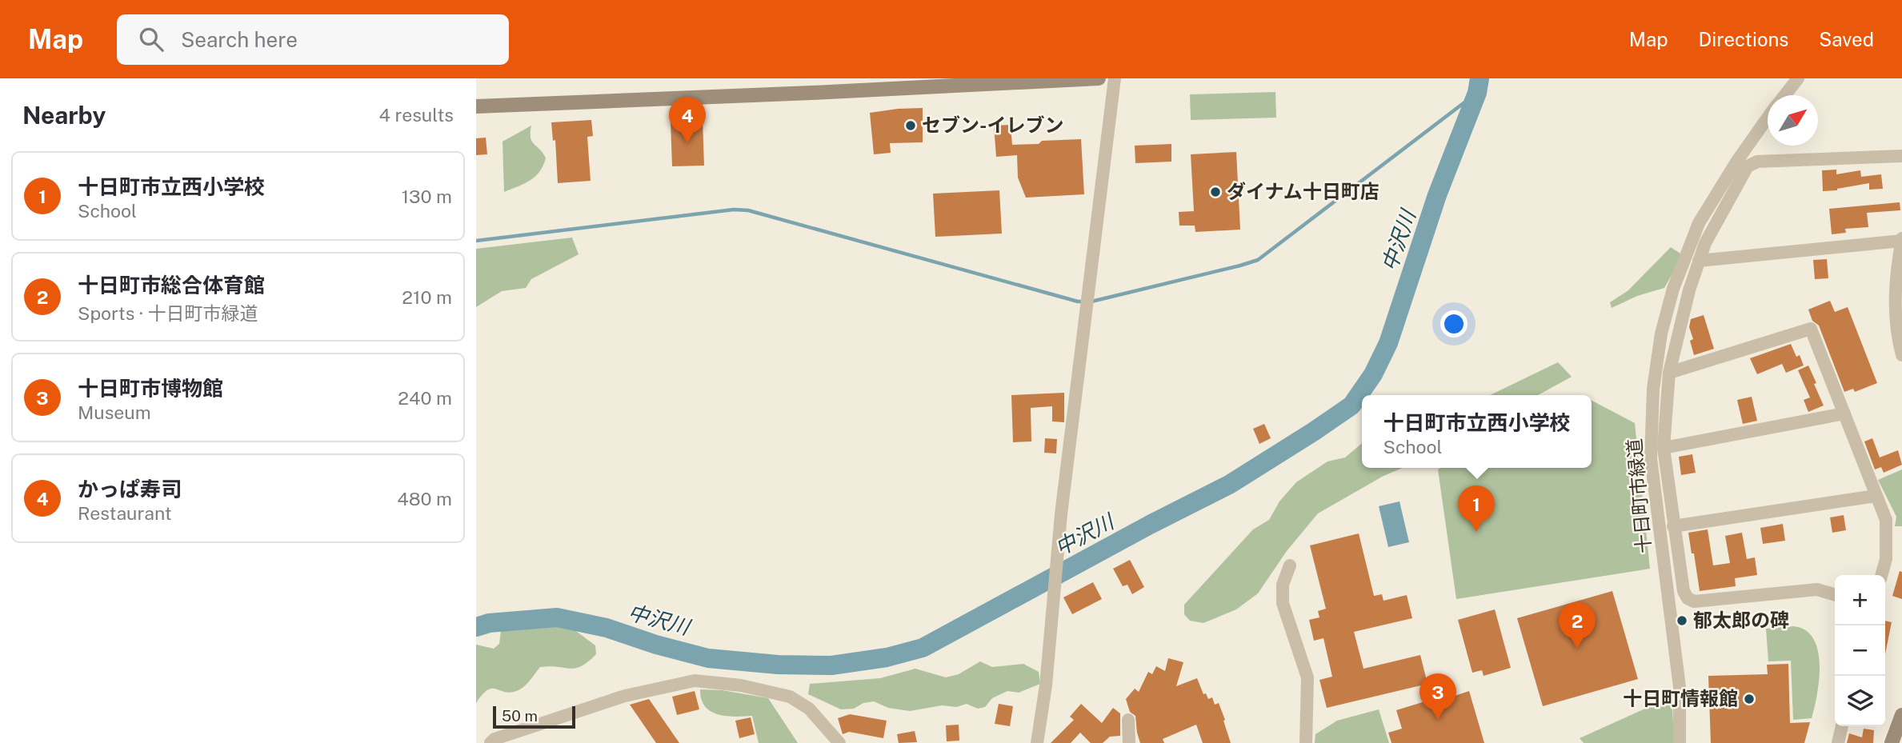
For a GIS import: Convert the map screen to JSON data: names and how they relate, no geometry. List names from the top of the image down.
{
  "streets": {
    "street": ["十日町市緑道"]
  },
  "water": ["中沢川"],
  "places": [
    "セブン-イレブン",
    "ダイナム十日町店",
    "郁太郎の碑",
    "十日町情報館"
  ],
  "scale_bar": "50 m",
  "north": "top right",
  "page": {
    "header": "Map",
    "search": "Search here",
    "nav": ["Map", "Directions", "Saved"],
    "heading": ["Nearby", "4 results"],
    "pins": [
      "4",
      "1",
      "2",
      "3"
    ],
    "list": [
      {
        "mark": "1",
        "name": "十日町市立西小学校",
        "note": "School",
        "value": "130 m"
      },
      {
        "mark": "2",
        "name": "十日町市総合体育館",
        "note": "Sports · 十日町市緑道",
        "value": "210 m"
      },
      {
        "mark": "3",
        "name": "十日町市博物館",
        "note": "Museum",
        "value": "240 m"
      },
      {
        "mark": "4",
        "name": "かっぱ寿司",
        "note": "Restaurant",
        "value": "480 m"
      }
    ],
    "popup": ["十日町市立西小学校", "School"],
    "map_buttons": ["+", "−"],
    "scale": "50 m"
  }
}
